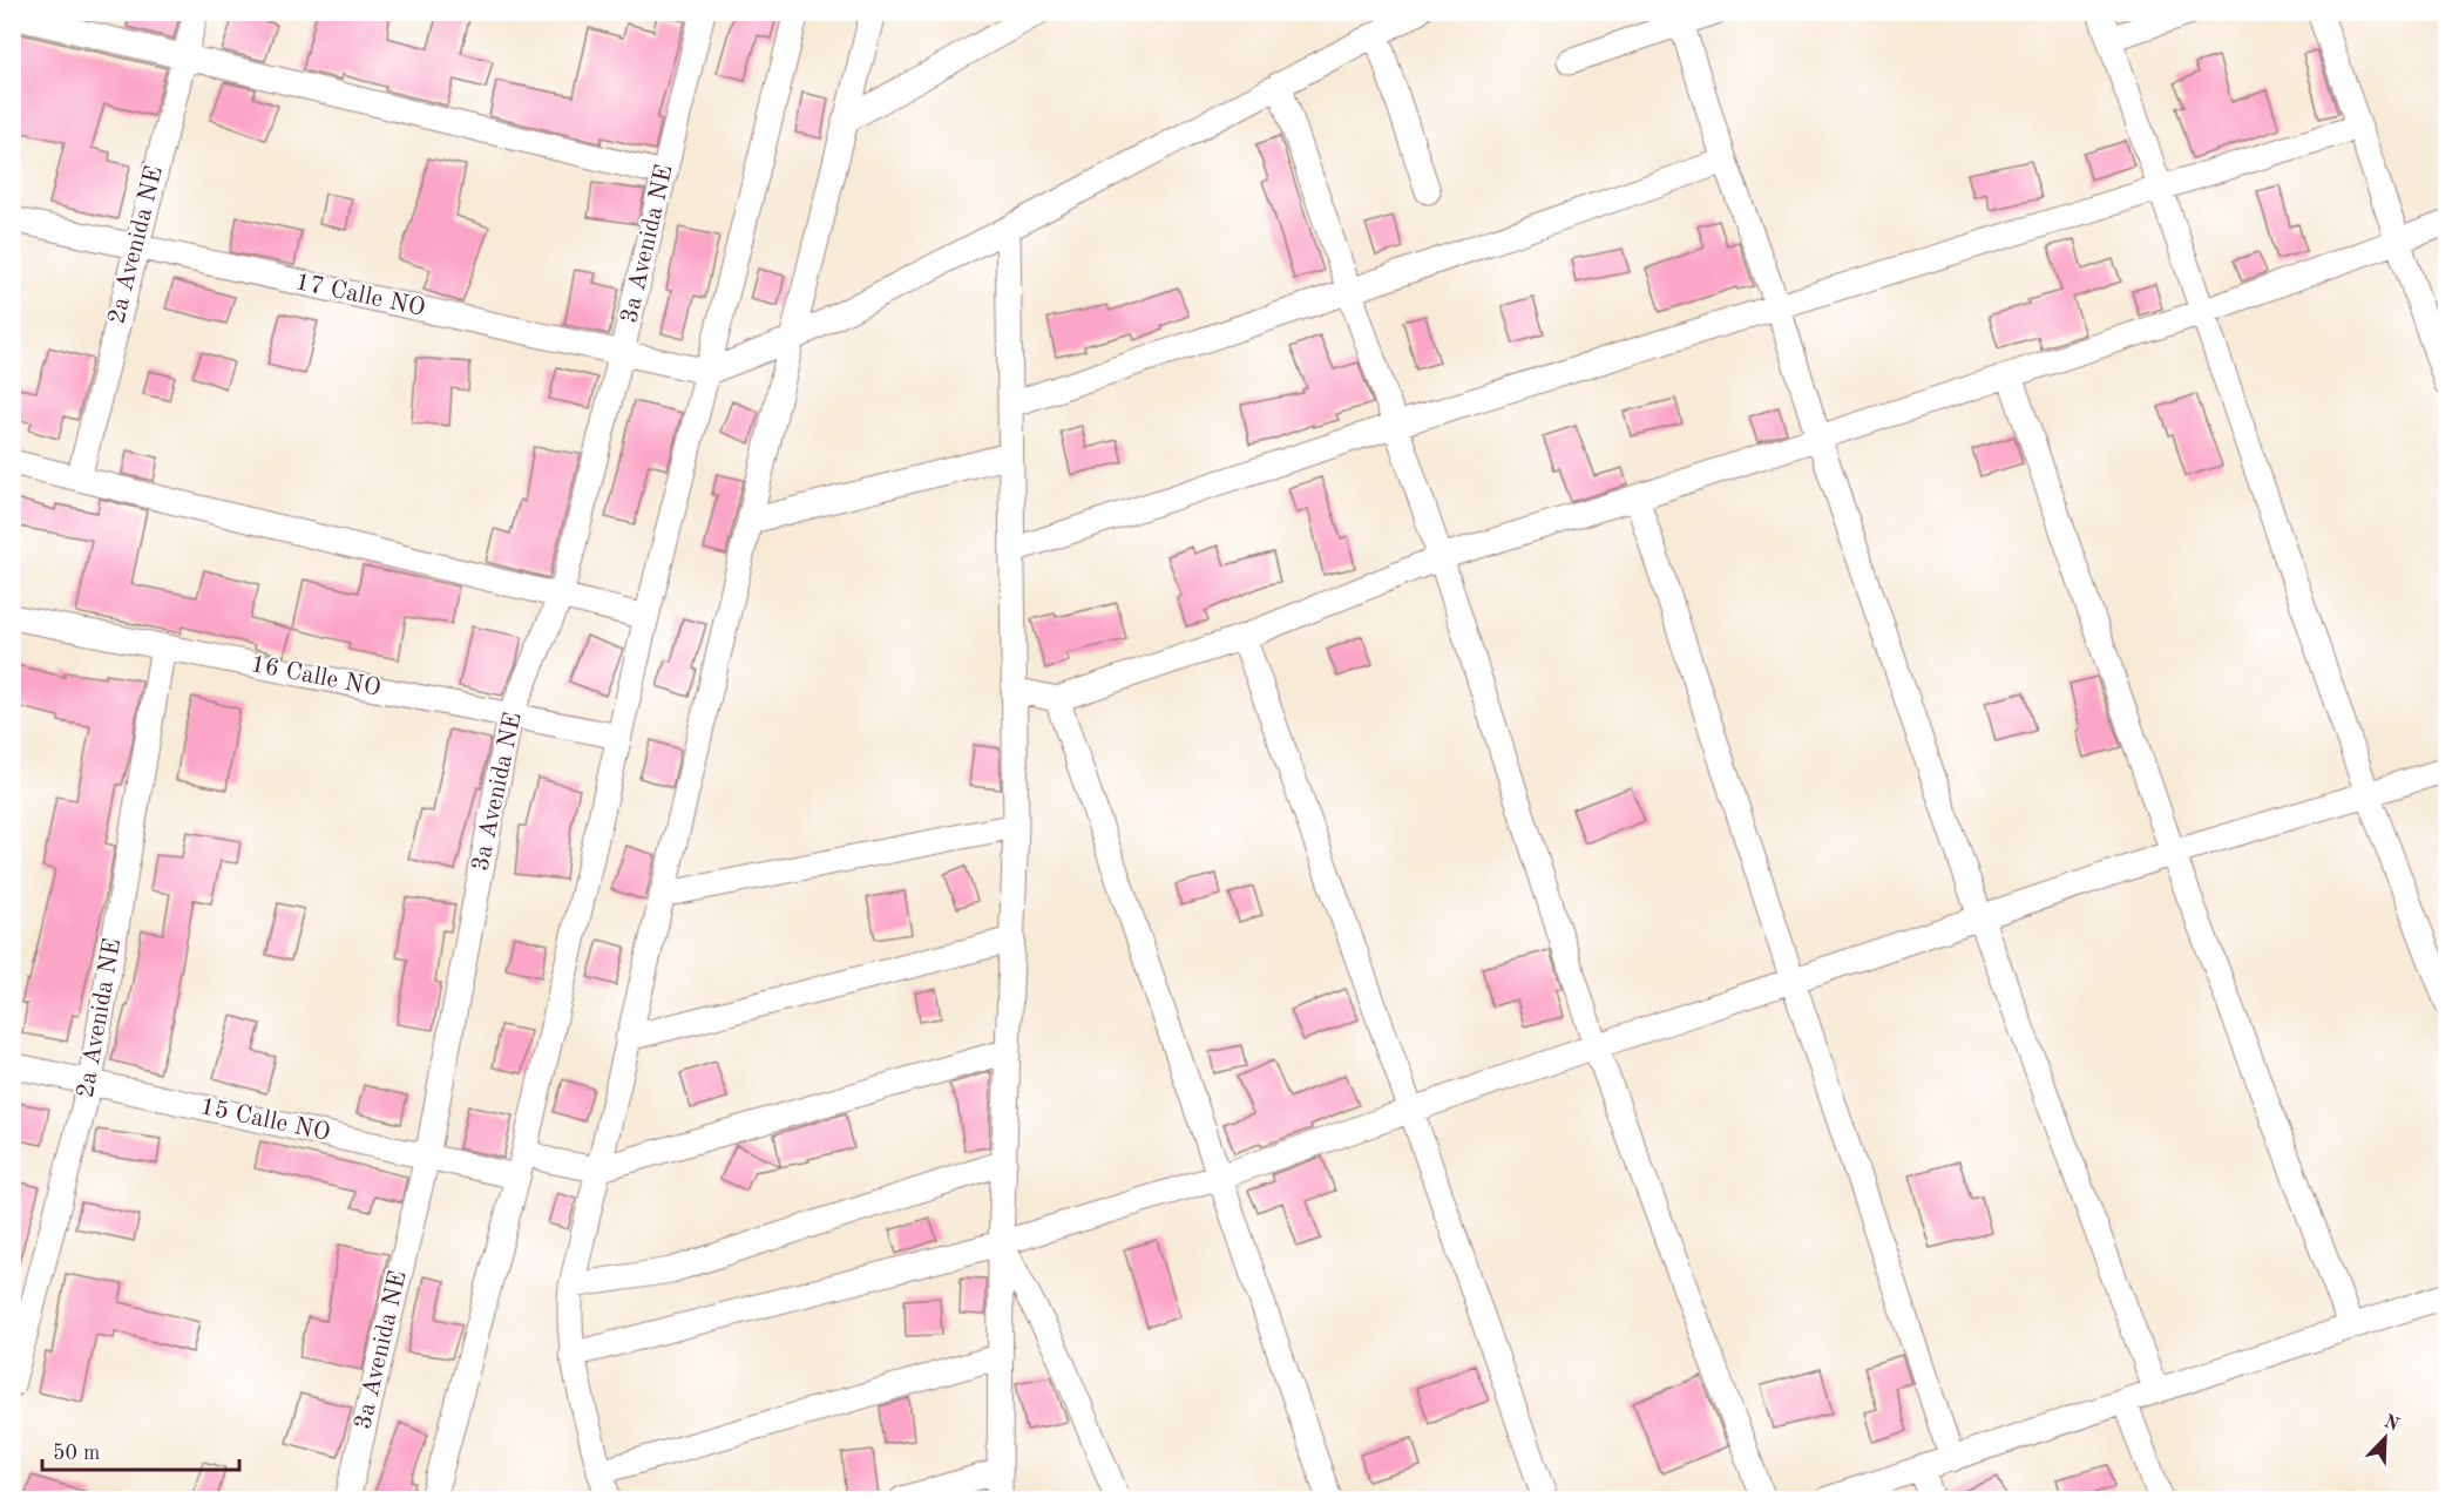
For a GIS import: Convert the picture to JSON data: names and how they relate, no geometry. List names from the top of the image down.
{
  "streets": {
    "street": [
      "3a Avenida NE",
      "2a Avenida NE",
      "17 Calle NO",
      "16 Calle NO",
      "15 Calle NO"
    ]
  },
  "crossings": [
    ["3a Avenida NE", "17 Calle NO"],
    ["3a Avenida NE", "16 Calle NO"],
    ["3a Avenida NE", "15 Calle NO"],
    ["2a Avenida NE", "17 Calle NO"],
    ["2a Avenida NE", "16 Calle NO"],
    ["2a Avenida NE", "15 Calle NO"]
  ],
  "scale_bar": "50 m",
  "north": "top right"
}
